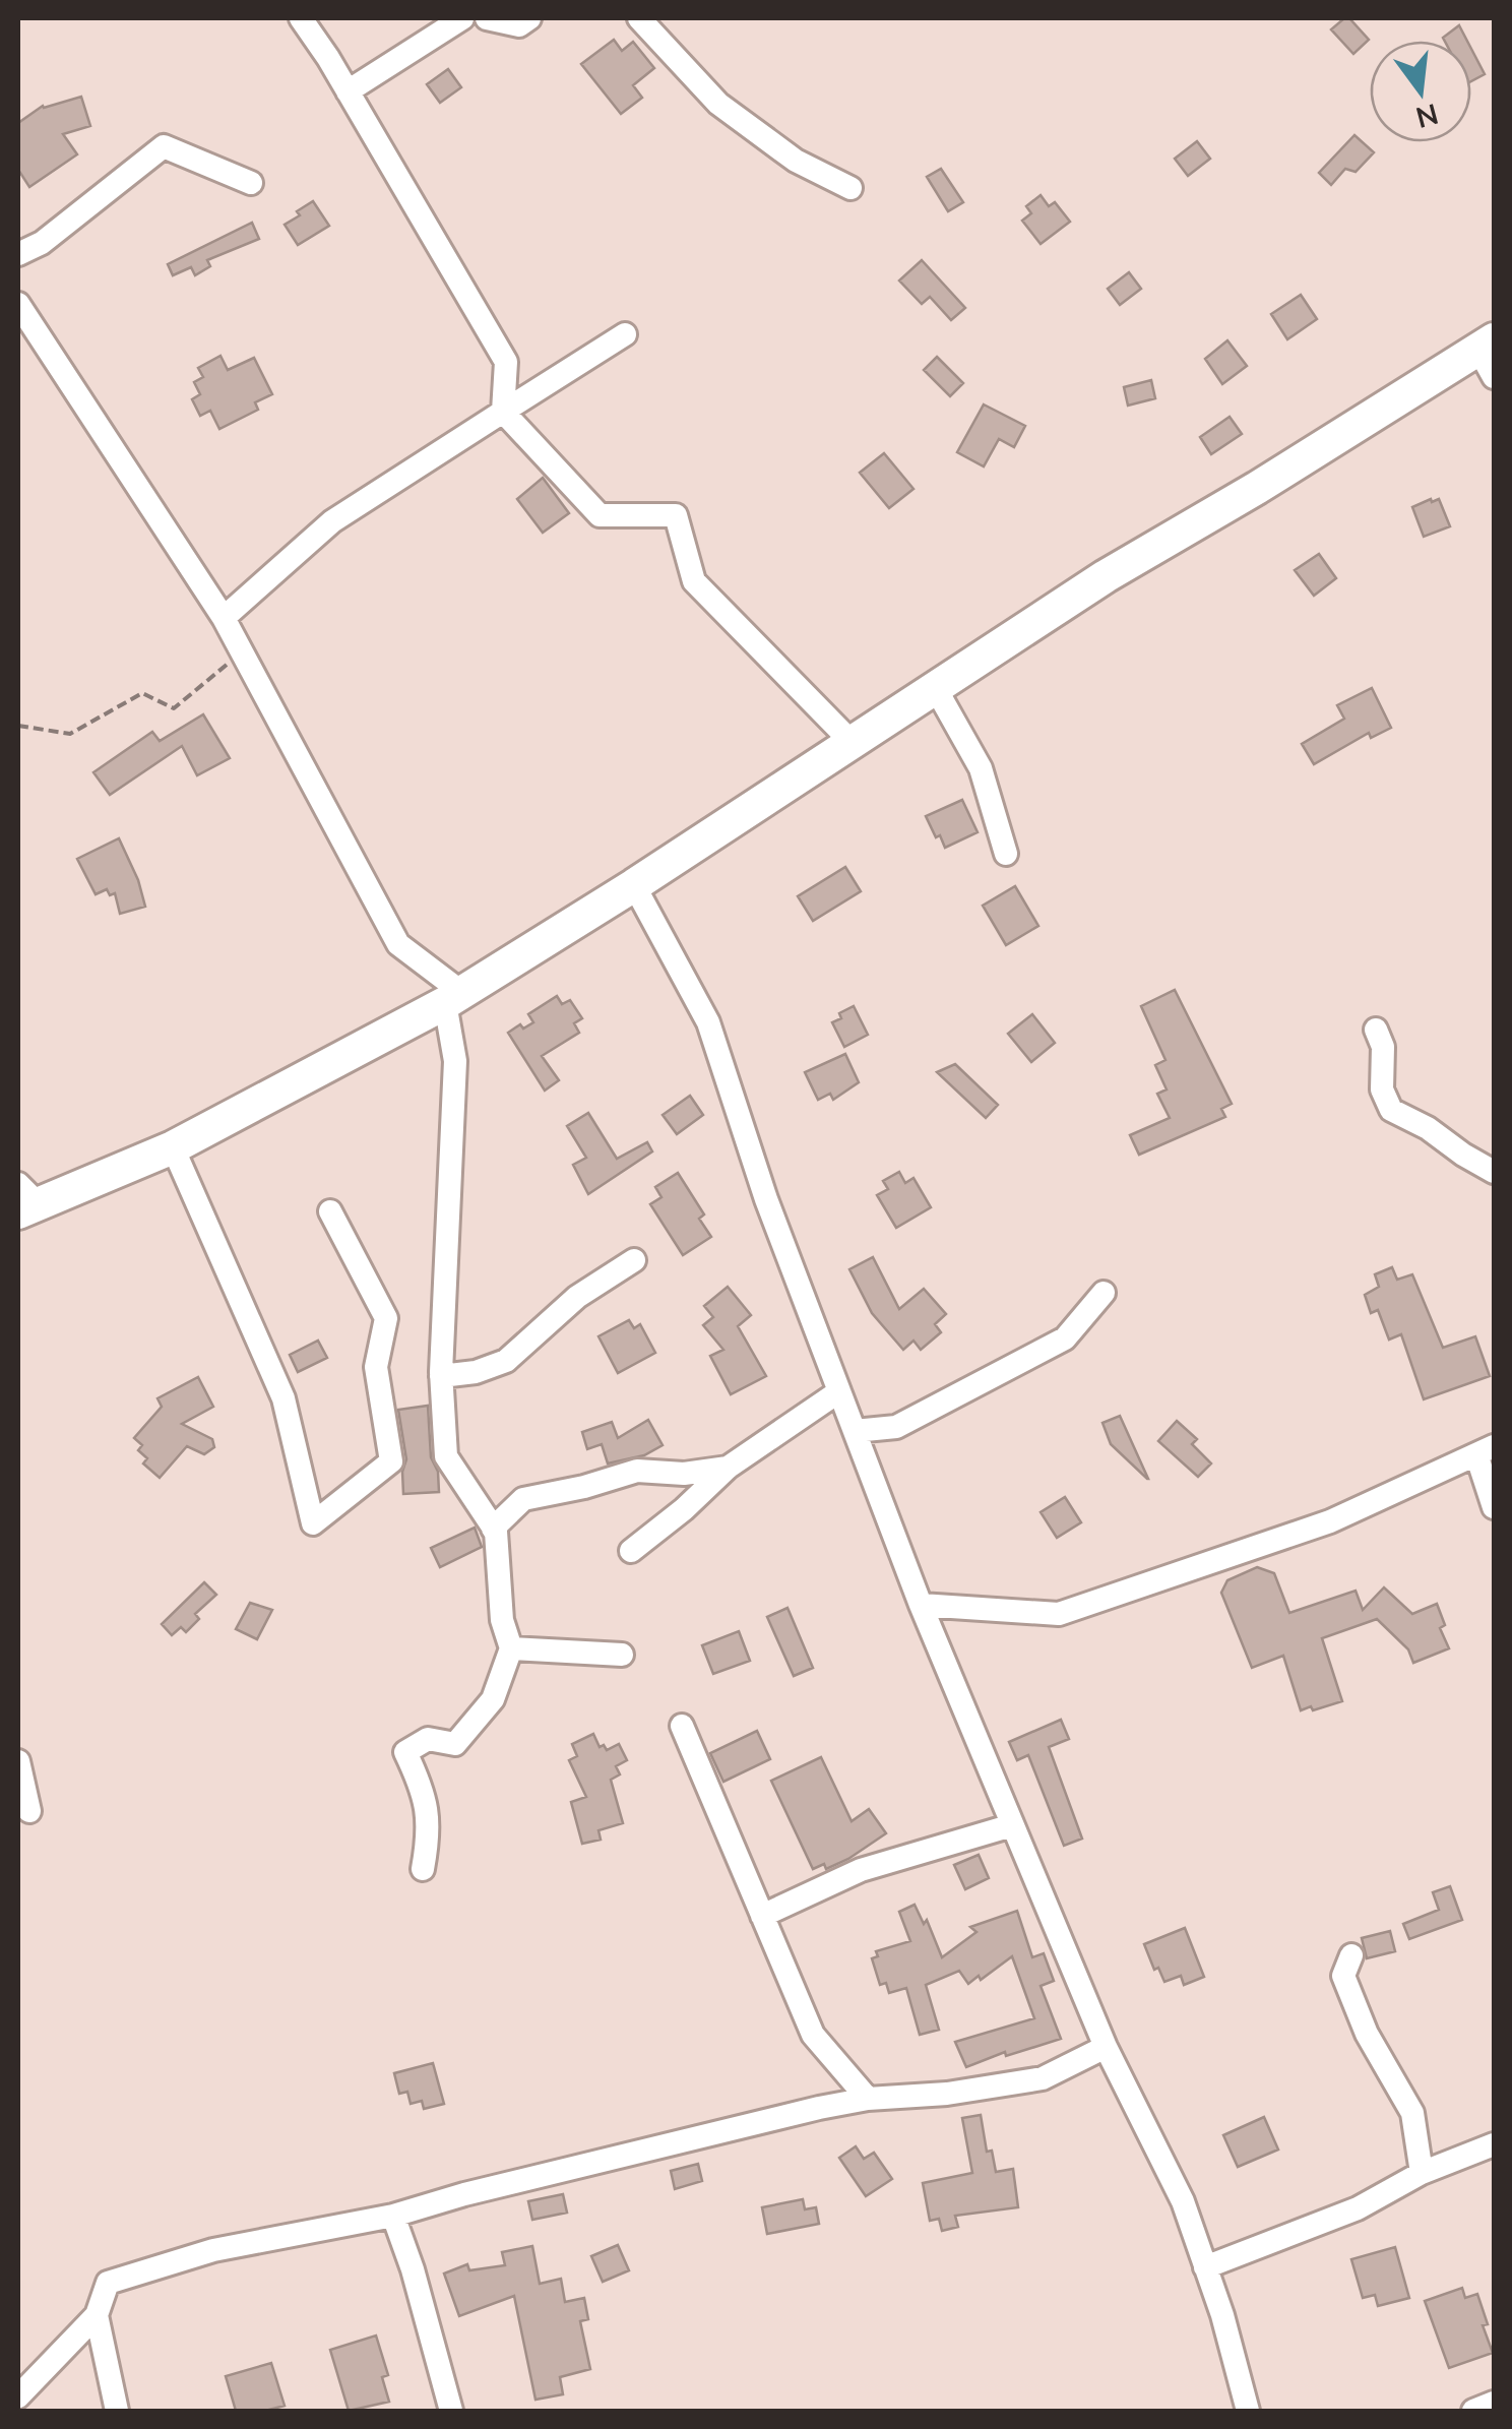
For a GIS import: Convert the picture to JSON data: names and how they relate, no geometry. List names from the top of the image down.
{
  "north": "bottom"
}
